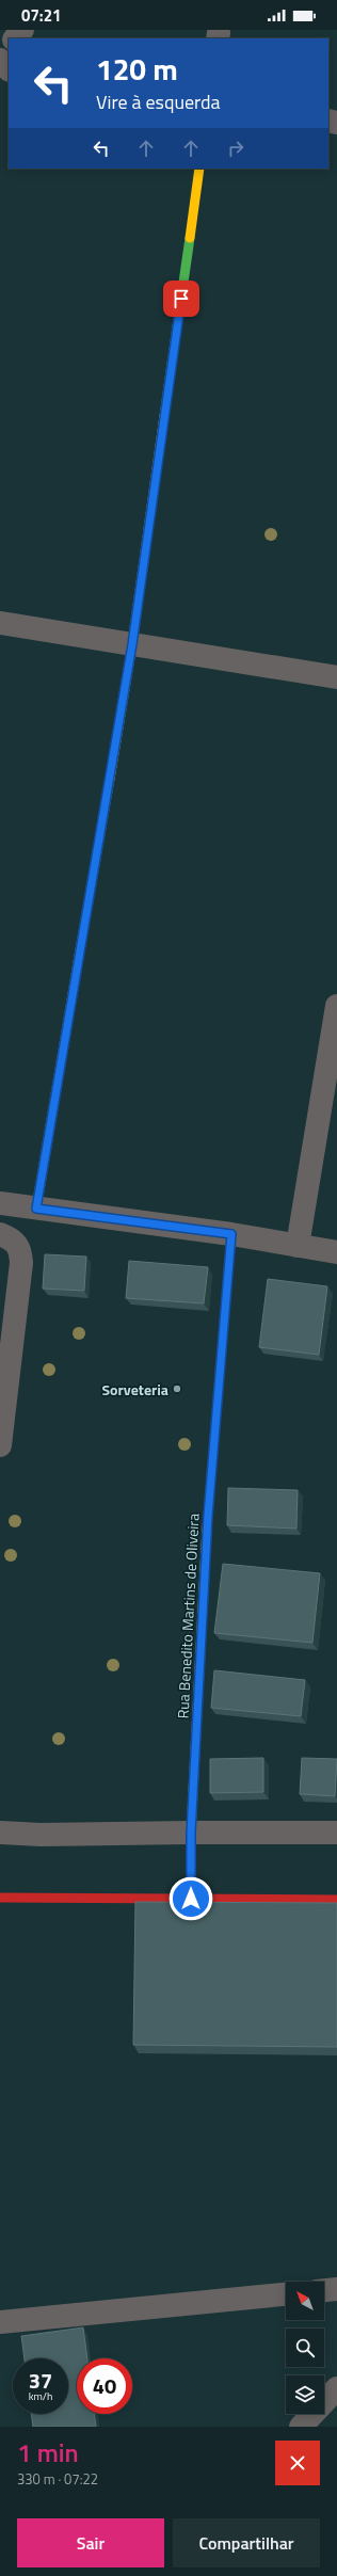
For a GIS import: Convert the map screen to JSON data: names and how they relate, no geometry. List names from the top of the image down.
{
  "streets": {
    "street": ["Rua Benedito Martins de Oliveira"]
  },
  "places": ["Sorveteria"],
  "north": "top left",
  "page": {
    "status": "07:21",
    "turn": ["120 m", "Vire à esquerda"],
    "speed": "37 km/h",
    "limit": "40",
    "heading": ["1 min", "330 m · 07:22"],
    "buttons": ["Sair", "Compartilhar"]
  }
}
